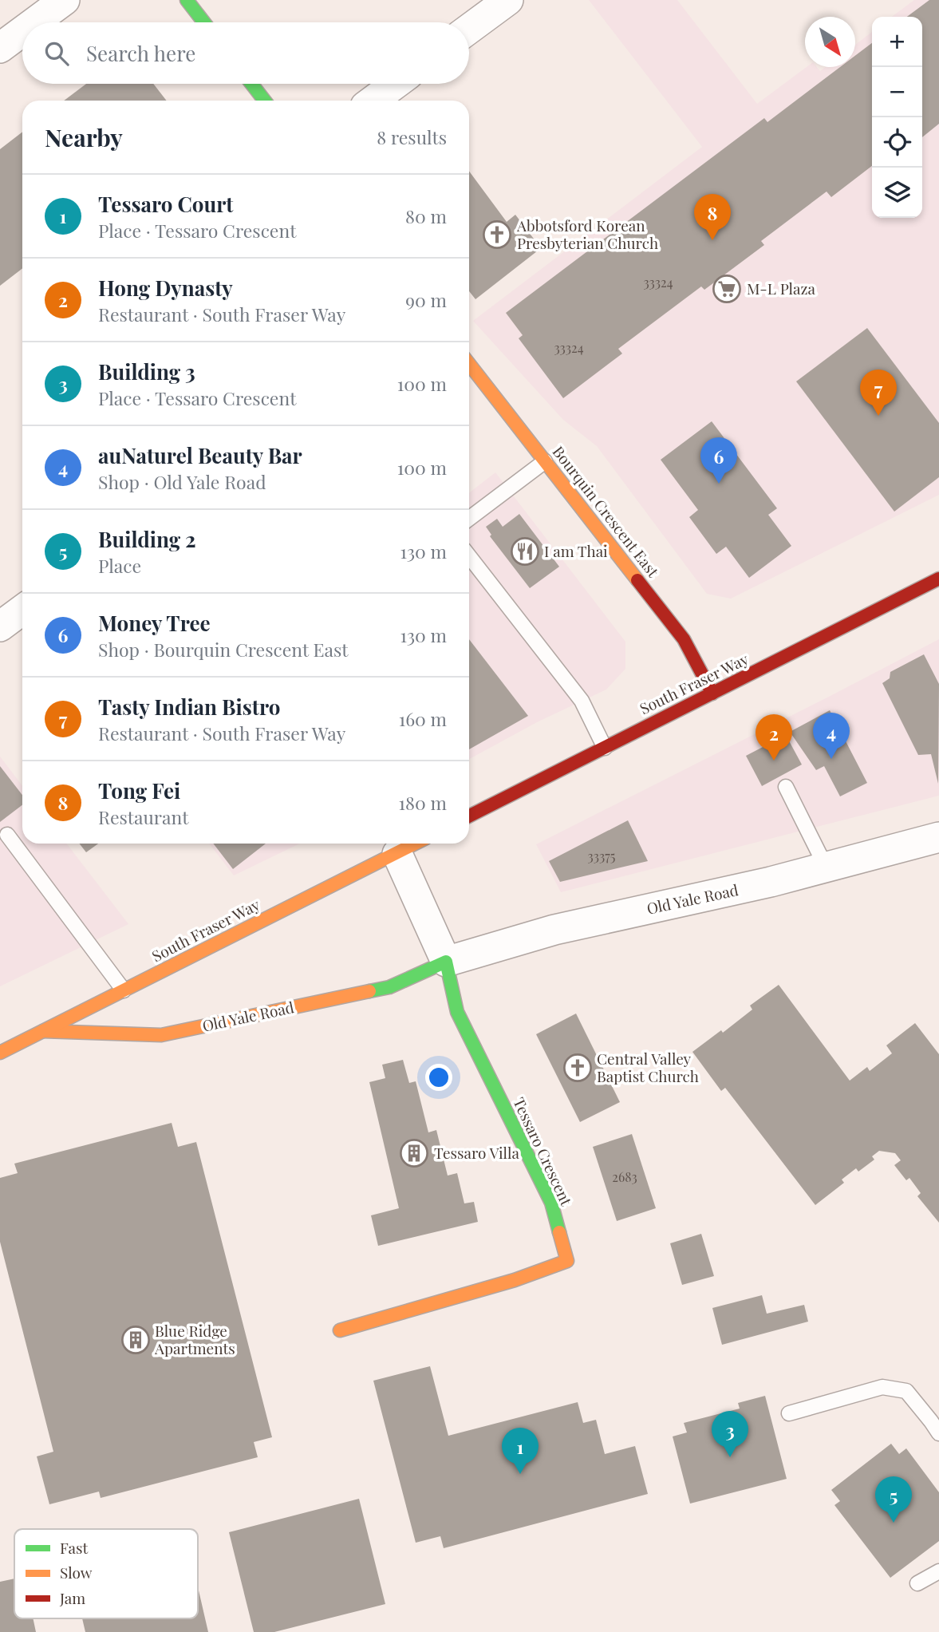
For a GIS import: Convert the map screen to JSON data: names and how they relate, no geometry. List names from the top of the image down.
{
  "streets": {
    "street": [
      "Bourquin Crescent East",
      "South Fraser Way",
      "Old Yale Road",
      "Tessaro Crescent"
    ]
  },
  "crossings": [
    ["Bourquin Crescent East", "South Fraser Way"],
    ["South Fraser Way", "Old Yale Road"],
    ["Old Yale Road", "Tessaro Crescent"]
  ],
  "places": {
    "church": ["Abbotsford Korean Presbyterian Church", "Central Valley Baptist Church"],
    "supermarket": ["M-L Plaza"],
    "restaurant": ["I am Thai"],
    "building": ["Tessaro Villa", "Blue Ridge Apartments"]
  },
  "house_numbers": [
    "33324",
    "33324",
    "33375",
    "2683"
  ],
  "legend": ["Fast", "Slow", "Jam"],
  "north": "bottom right",
  "page": {
    "map_buttons": ["+", "−"],
    "search": "Search here",
    "heading": ["Nearby", "8 results"],
    "list": [
      {
        "mark": "1",
        "name": "Tessaro Court",
        "note": "Place · Tessaro Crescent",
        "value": "80 m"
      },
      {
        "mark": "2",
        "name": "Hong Dynasty",
        "note": "Restaurant · South Fraser Way",
        "value": "90 m"
      },
      {
        "mark": "3",
        "name": "Building 3",
        "note": "Place · Tessaro Crescent",
        "value": "100 m"
      },
      {
        "mark": "4",
        "name": "auNaturel Beauty Bar",
        "note": "Shop · Old Yale Road",
        "value": "100 m"
      },
      {
        "mark": "5",
        "name": "Building 2",
        "note": "Place",
        "value": "130 m"
      },
      {
        "mark": "6",
        "name": "Money Tree",
        "note": "Shop · Bourquin Crescent East",
        "value": "130 m"
      },
      {
        "mark": "7",
        "name": "Tasty Indian Bistro",
        "note": "Restaurant · South Fraser Way",
        "value": "160 m"
      },
      {
        "mark": "8",
        "name": "Tong Fei",
        "note": "Restaurant",
        "value": "180 m"
      }
    ],
    "pins": [
      "8",
      "7",
      "6",
      "4",
      "2",
      "3",
      "1",
      "5"
    ]
  }
}
